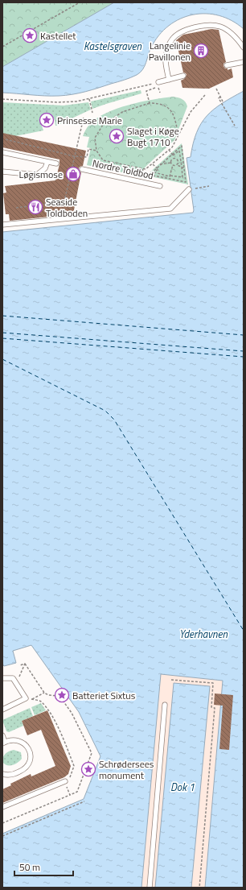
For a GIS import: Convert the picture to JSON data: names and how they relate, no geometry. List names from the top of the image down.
{
  "streets": {
    "lane": ["Nordre Toldbod"]
  },
  "water": ["Kastelsgraven", "Yderhavnen", "Dok 1"],
  "places": {
    "place": [
      "Kastellet",
      "Prinsesse Marie",
      "Slaget i Køge Bugt 1710",
      "Batteriet Sixtus",
      "Schrødersees monument"
    ],
    "building": ["Langelinie Pavillonen"],
    "shop": ["Løgismose"],
    "restaurant": ["Seaside Toldboden"]
  },
  "scale_bar": "50 m"
}
